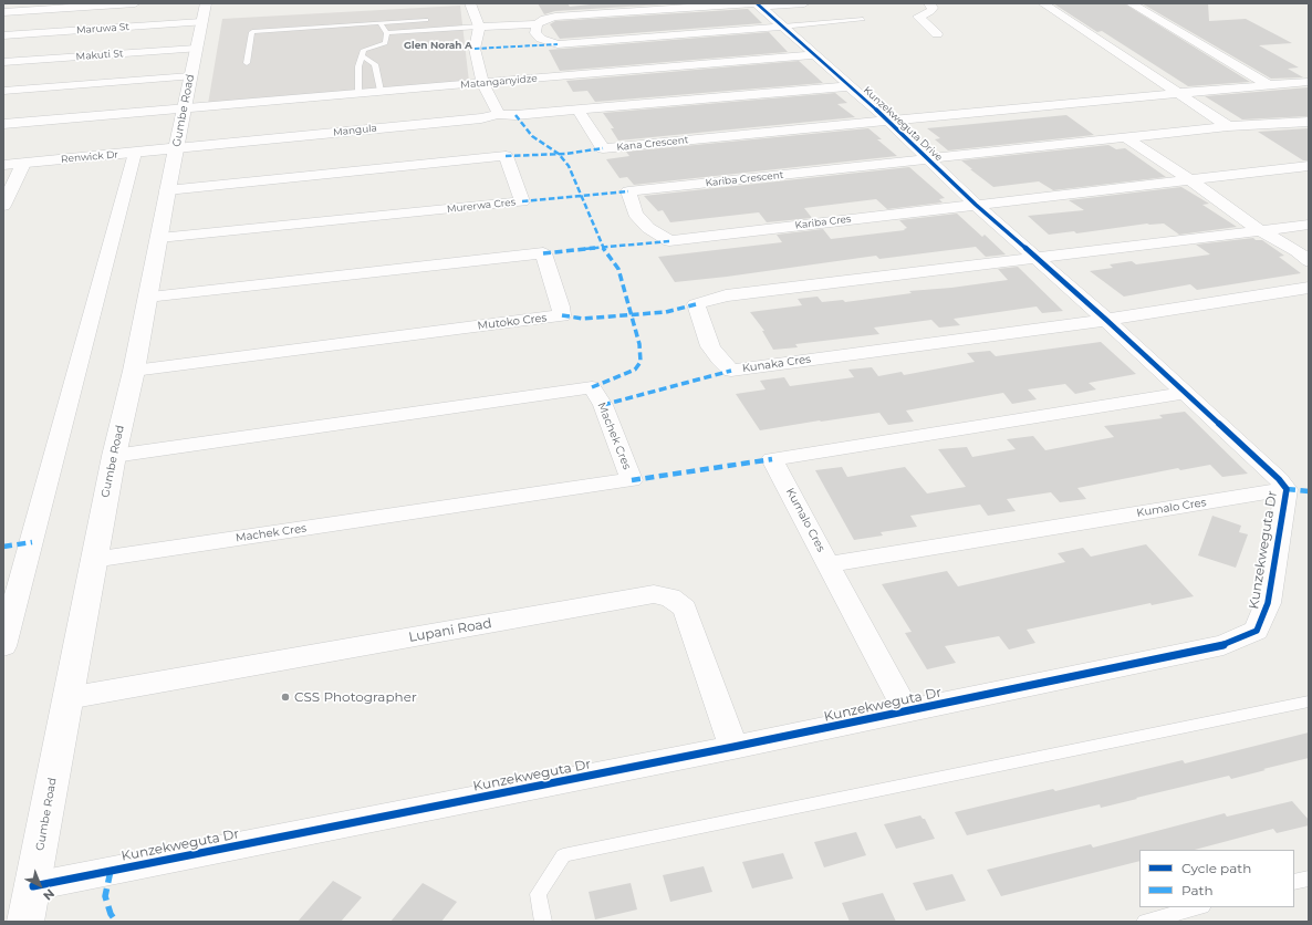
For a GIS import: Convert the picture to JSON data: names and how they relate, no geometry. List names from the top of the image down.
{
  "streets": {
    "street": [
      "Maruwa St",
      "Makuti St",
      "Matanganyidze",
      "Gumbe Road",
      "Kunzekweguta Drive",
      "Mangula",
      "Kana Crescent",
      "Renwick Dr",
      "Kariba Crescent",
      "Murerwa Cres",
      "Kariba Cres",
      "Mutoko Cres",
      "Kunaka Cres",
      "Machek Cres",
      "Kumalo Cres",
      "Kunzekweguta Dr",
      "Lupani Road"
    ]
  },
  "crossings": [
    ["Maruwa St", "Gumbe Road"],
    ["Makuti St", "Gumbe Road"],
    ["Matanganyidze", "Gumbe Road"],
    ["Matanganyidze", "Kunzekweguta Drive"],
    ["Gumbe Road", "Mangula"],
    ["Gumbe Road", "Renwick Dr"],
    ["Gumbe Road", "Murerwa Cres"],
    ["Gumbe Road", "Mutoko Cres"],
    ["Gumbe Road", "Machek Cres"],
    ["Gumbe Road", "Kunzekweguta Dr"],
    ["Gumbe Road", "Lupani Road"],
    ["Kunzekweguta Drive", "Kana Crescent"],
    ["Kunzekweguta Drive", "Kariba Crescent"],
    ["Kunzekweguta Drive", "Kariba Cres"],
    ["Kunzekweguta Drive", "Kunaka Cres"],
    ["Kunzekweguta Drive", "Kunzekweguta Dr"],
    ["Mangula", "Kana Crescent"],
    ["Mangula", "Renwick Dr"],
    ["Kariba Crescent", "Kariba Cres"],
    ["Kunaka Cres", "Kunzekweguta Dr"],
    ["Kumalo Cres", "Kunzekweguta Dr"],
    ["Kunzekweguta Dr", "Lupani Road"]
  ],
  "districts": ["Glen Norah A"],
  "places": ["CSS Photographer"],
  "legend": ["Cycle path", "Path"],
  "north": "bottom right"
}
